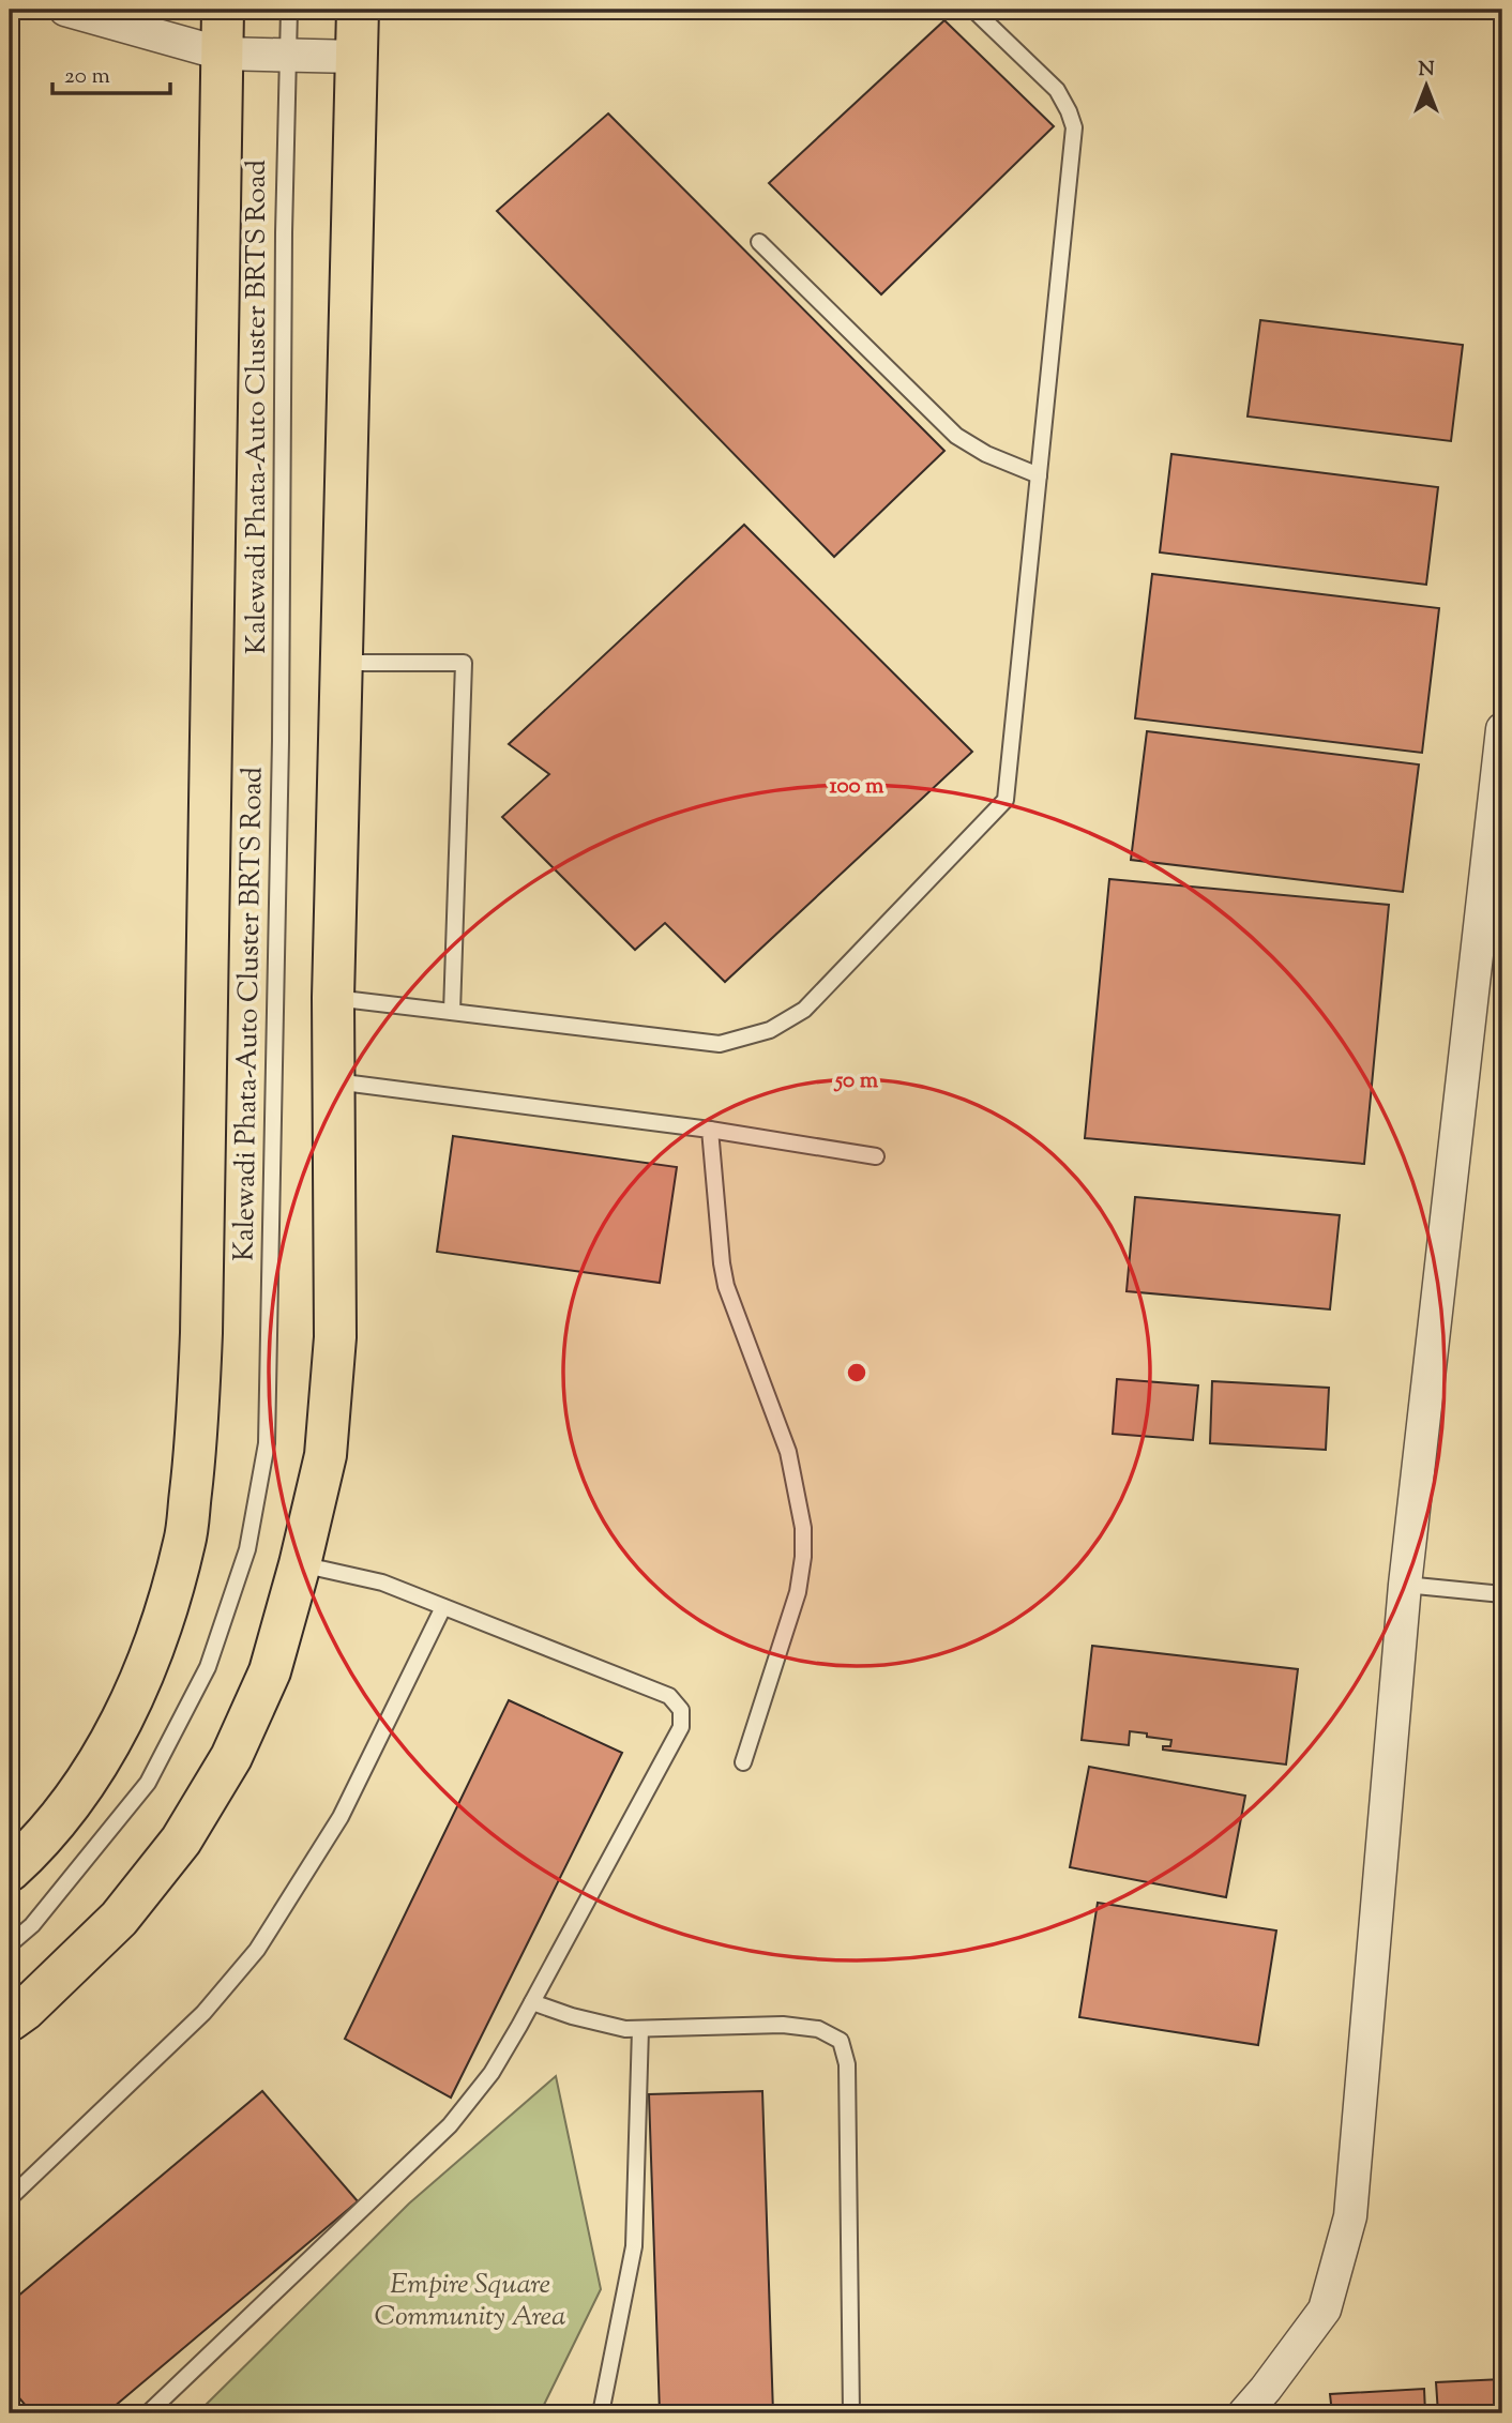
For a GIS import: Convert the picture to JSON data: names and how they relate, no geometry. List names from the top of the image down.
{
  "streets": {
    "lane": ["Kalewadi Phata-Auto Cluster BRTS Road"]
  },
  "parks": ["Empire Square Community Area"],
  "scale_bar": "20 m",
  "north": "top",
  "rings": ["100 m", "50 m"]
}
